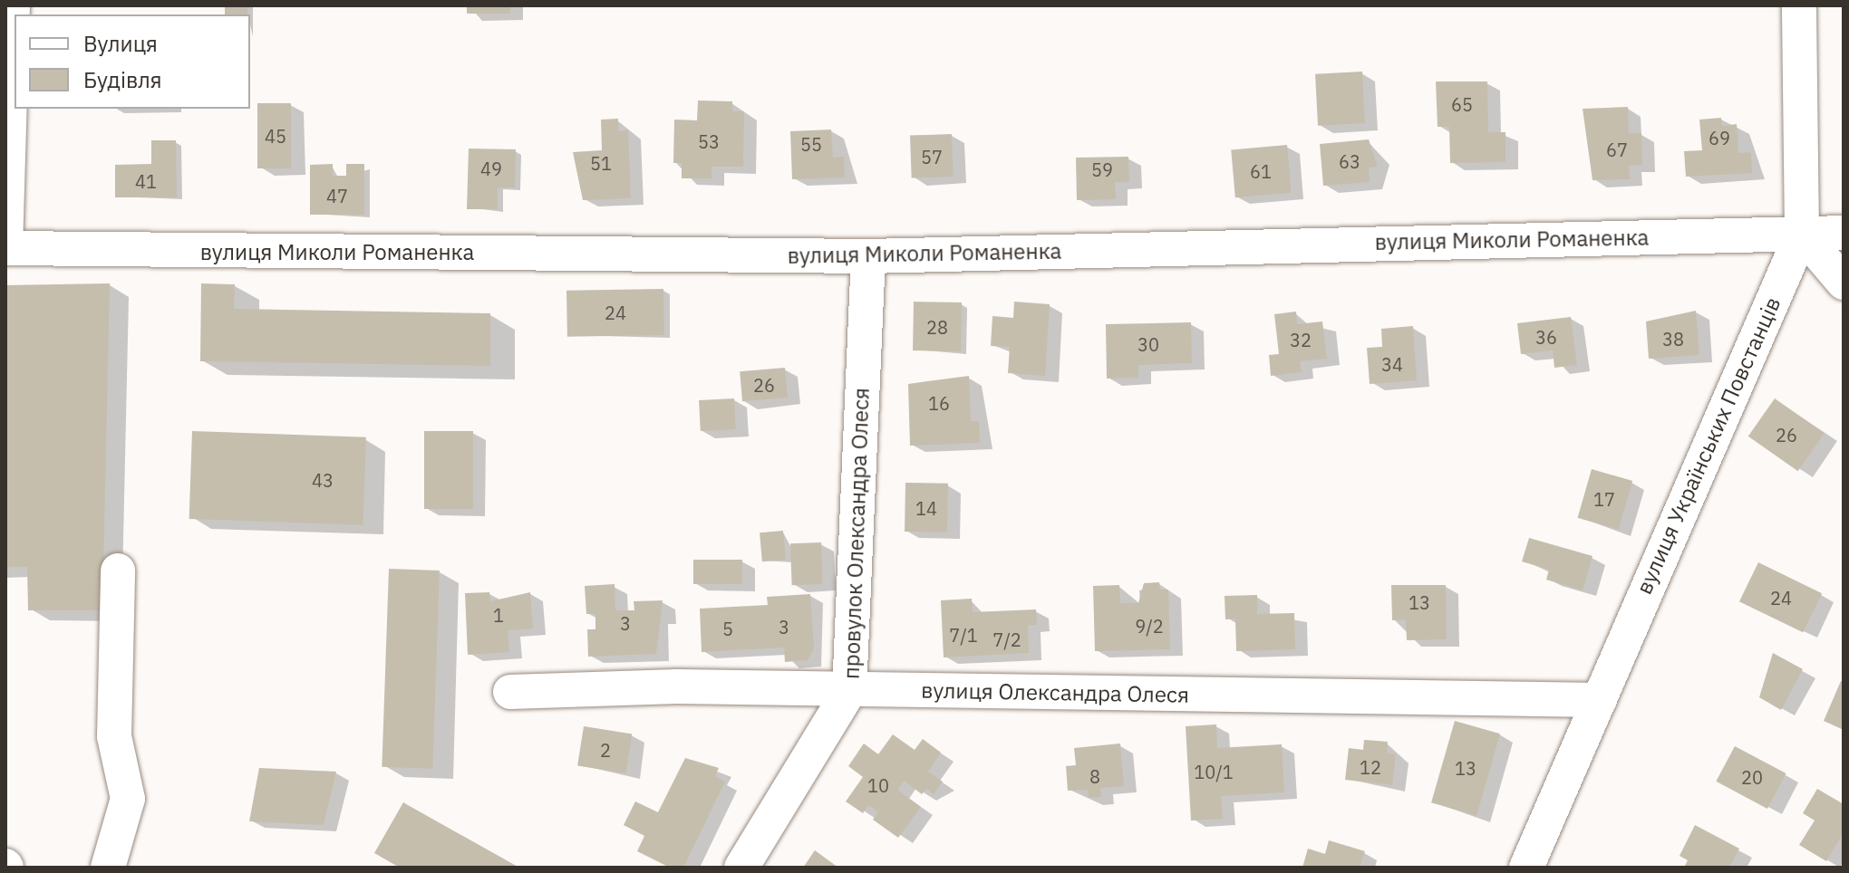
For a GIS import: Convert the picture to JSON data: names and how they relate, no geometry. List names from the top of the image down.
{
  "streets": {
    "street": [
      "вулиця Миколи Романенка",
      "вулиця Українських Повстанців",
      "провулок Олександра Олеся",
      "вулиця Олександра Олеся"
    ]
  },
  "crossings": [
    ["вулиця Миколи Романенка", "вулиця Українських Повстанців"],
    ["вулиця Миколи Романенка", "провулок Олександра Олеся"],
    ["вулиця Українських Повстанців", "вулиця Олександра Олеся"],
    ["провулок Олександра Олеся", "вулиця Олександра Олеся"]
  ],
  "house_numbers": [
    "65",
    "45",
    "69",
    "53",
    "55",
    "67",
    "57",
    "63",
    "51",
    "49",
    "59",
    "61",
    "41",
    "47",
    "24",
    "28",
    "36",
    "38",
    "32",
    "30",
    "34",
    "26",
    "16",
    "26",
    "43",
    "17",
    "14",
    "24",
    "13",
    "1",
    "3",
    "9/2",
    "3",
    "5",
    "7/1",
    "7/2",
    "2",
    "12",
    "13",
    "10/1",
    "8",
    "20",
    "10"
  ],
  "legend": ["Вулиця", "Будівля"]
}
